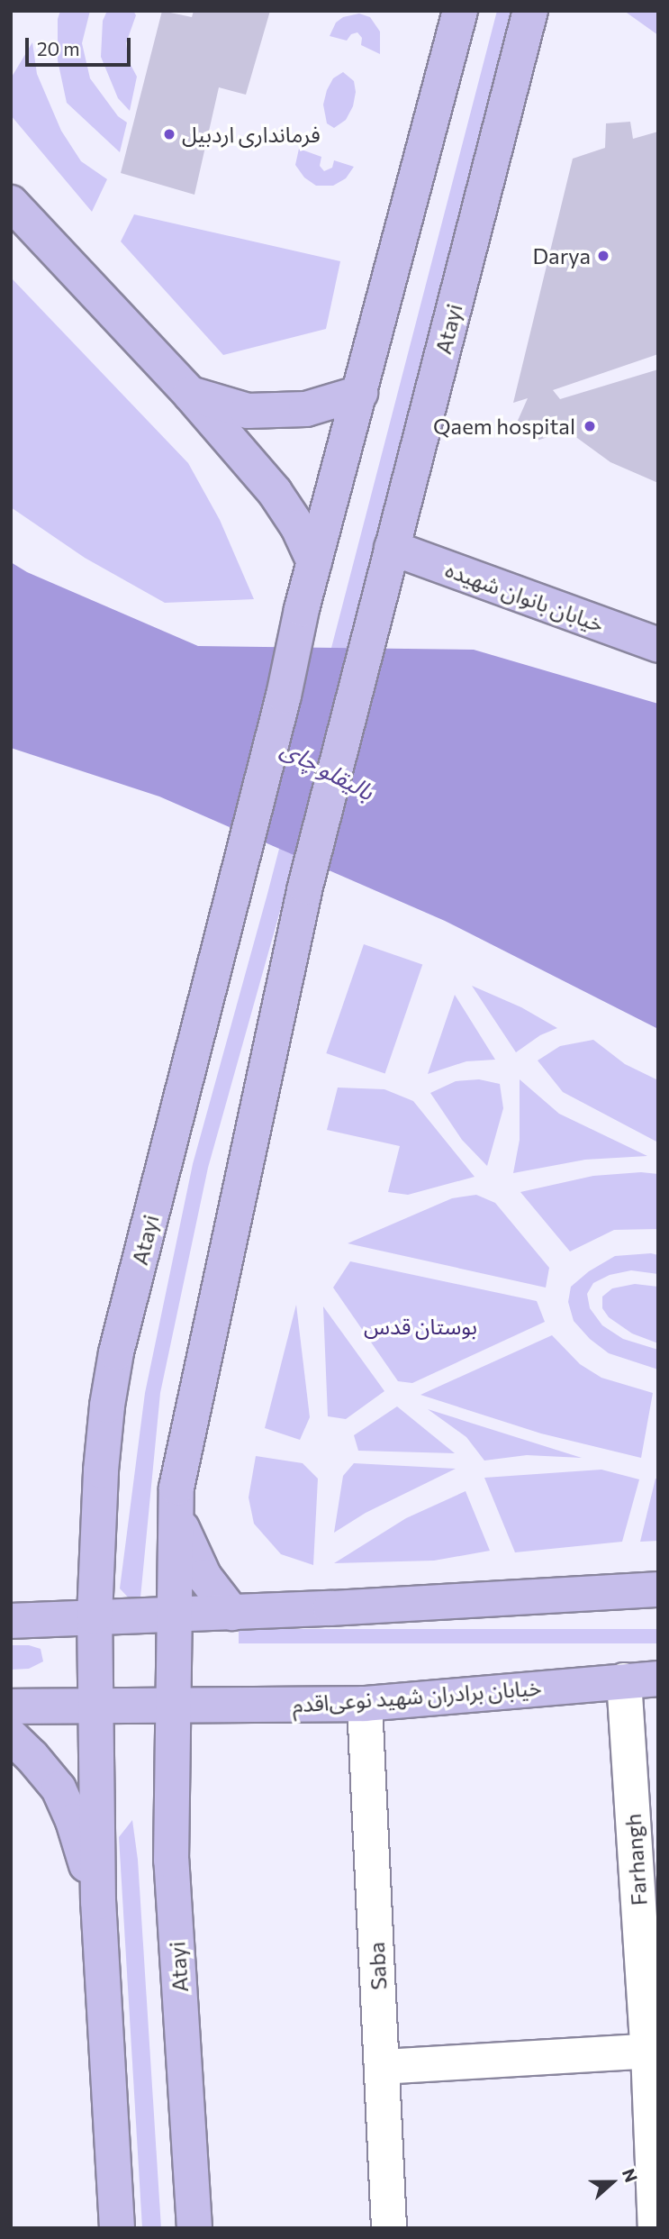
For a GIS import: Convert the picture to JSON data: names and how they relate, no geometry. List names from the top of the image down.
{
  "streets": {
    "main road": ["Atayi", "خیابان بانوان شهیده", "خیابان برادران شهید نوعی‌اقدم"],
    "street": ["Farhangh", "Saba"]
  },
  "crossings": [
    ["Atayi", "خیابان بانوان شهیده"],
    ["Atayi", "خیابان برادران شهید نوعی‌اقدم"],
    ["خیابان برادران شهید نوعی‌اقدم", "Farhangh"],
    ["خیابان برادران شهید نوعی‌اقدم", "Saba"]
  ],
  "water": ["بالیقلو چای"],
  "parks": ["بوستان قدس"],
  "places": ["فرمانداری اردبیل", "Darya", "Qaem hospital"],
  "scale_bar": "20 m",
  "north": "right"
}
